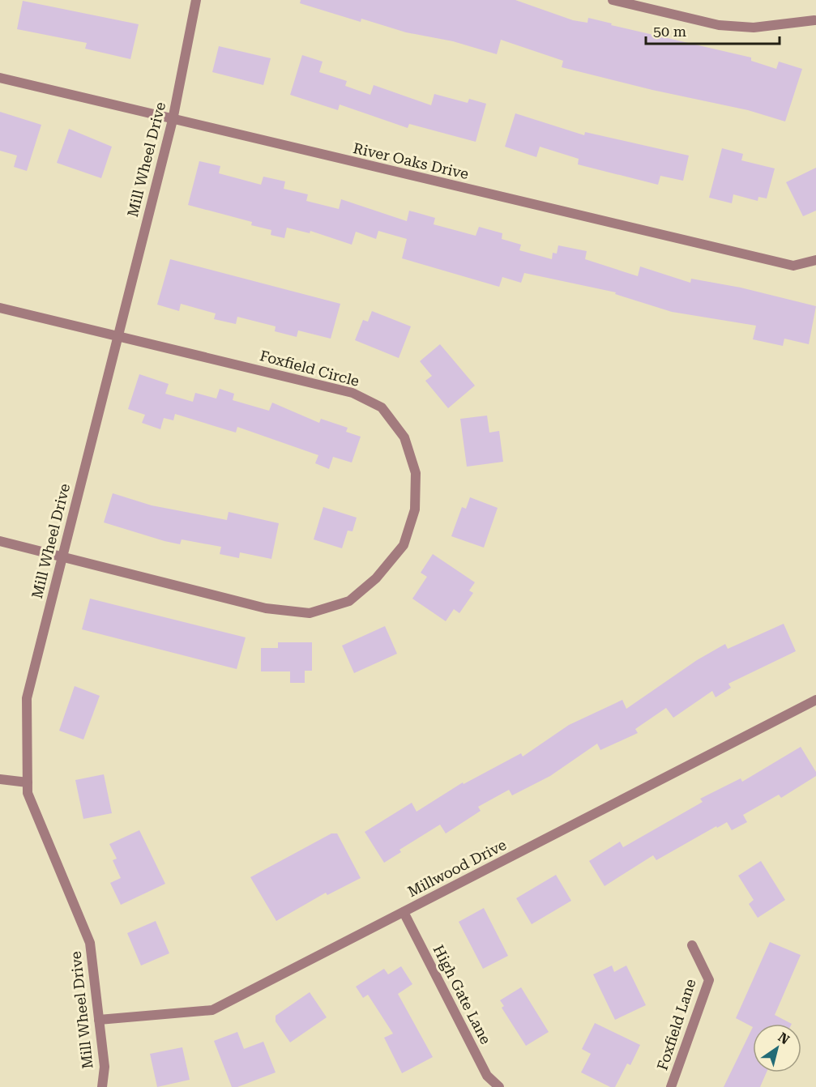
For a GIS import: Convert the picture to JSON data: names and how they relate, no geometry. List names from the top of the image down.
{
  "streets": {
    "street": [
      "Mill Wheel Drive",
      "River Oaks Drive",
      "Foxfield Circle",
      "Millwood Drive",
      "High Gate Lane",
      "Foxfield Lane"
    ]
  },
  "crossings": [
    ["Mill Wheel Drive", "River Oaks Drive"],
    ["Mill Wheel Drive", "Foxfield Circle"],
    ["Mill Wheel Drive", "Millwood Drive"],
    ["Millwood Drive", "High Gate Lane"]
  ],
  "scale_bar": "50 m",
  "north": "top right"
}
